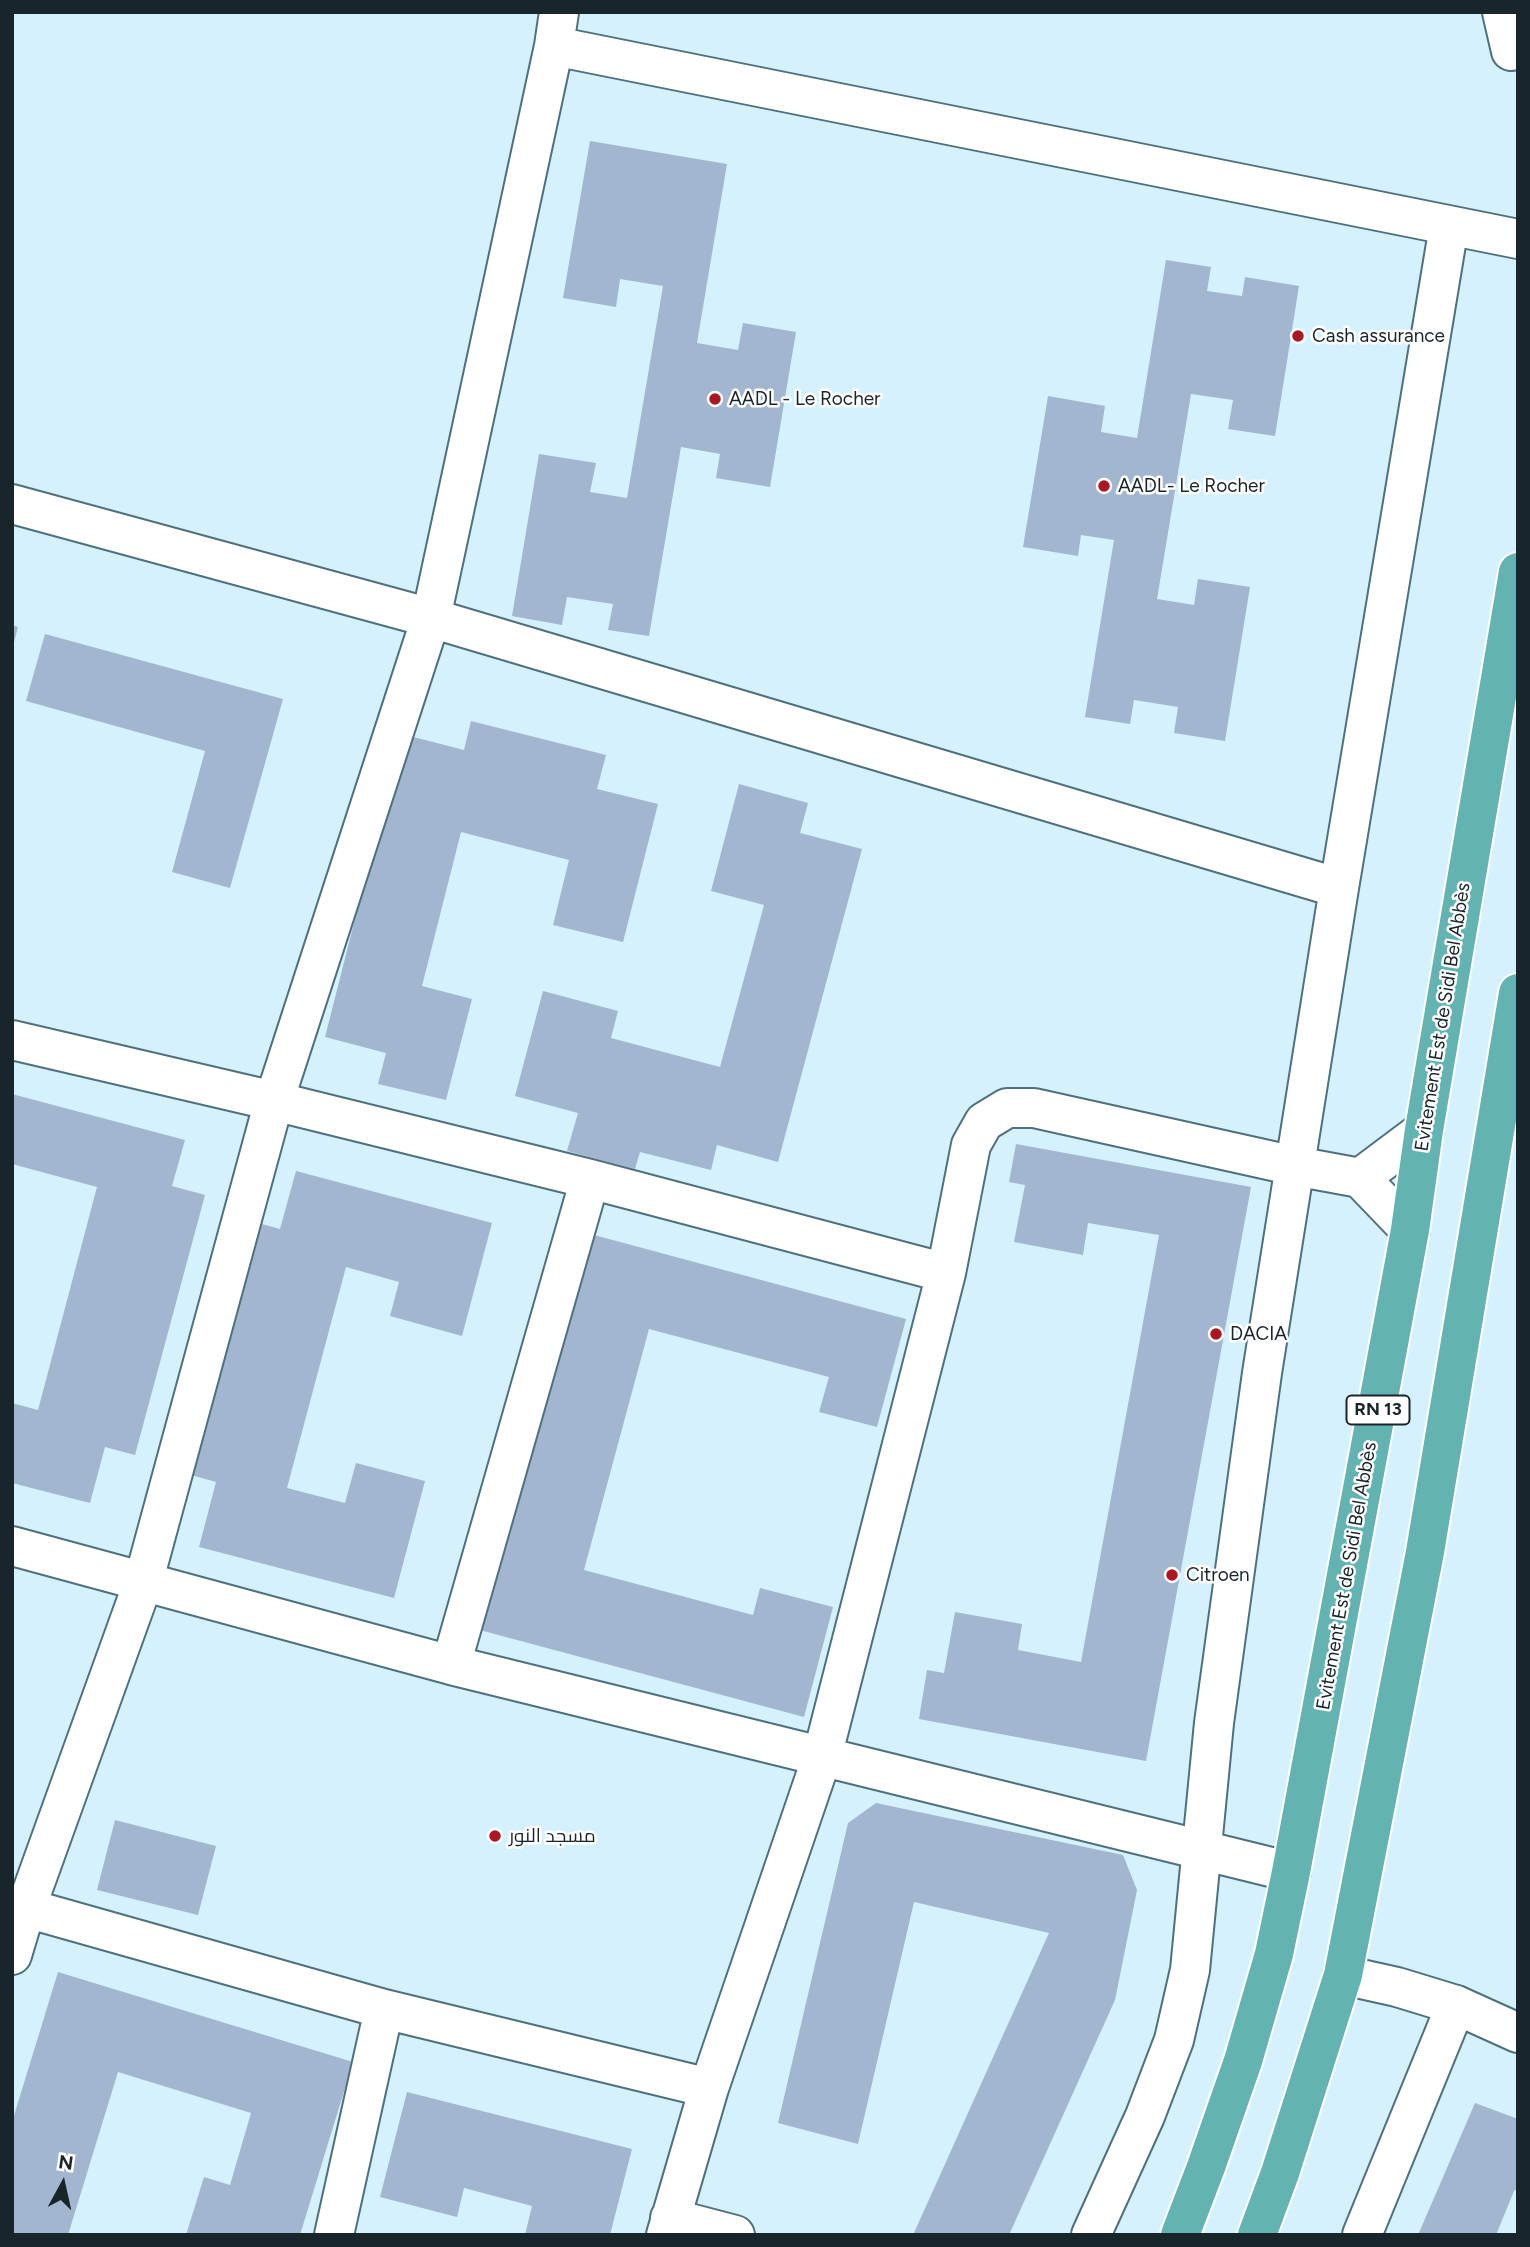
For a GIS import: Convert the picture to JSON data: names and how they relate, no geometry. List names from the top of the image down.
{
  "streets": {
    "highway": ["Evitement Est de Sidi Bel Abbès", "RN 13"]
  },
  "places": [
    "Cash assurance",
    "AADL - Le Rocher",
    "AADL- Le Rocher",
    "DACIA",
    "Citroen",
    "مسجد النور"
  ],
  "north": "top"
}
